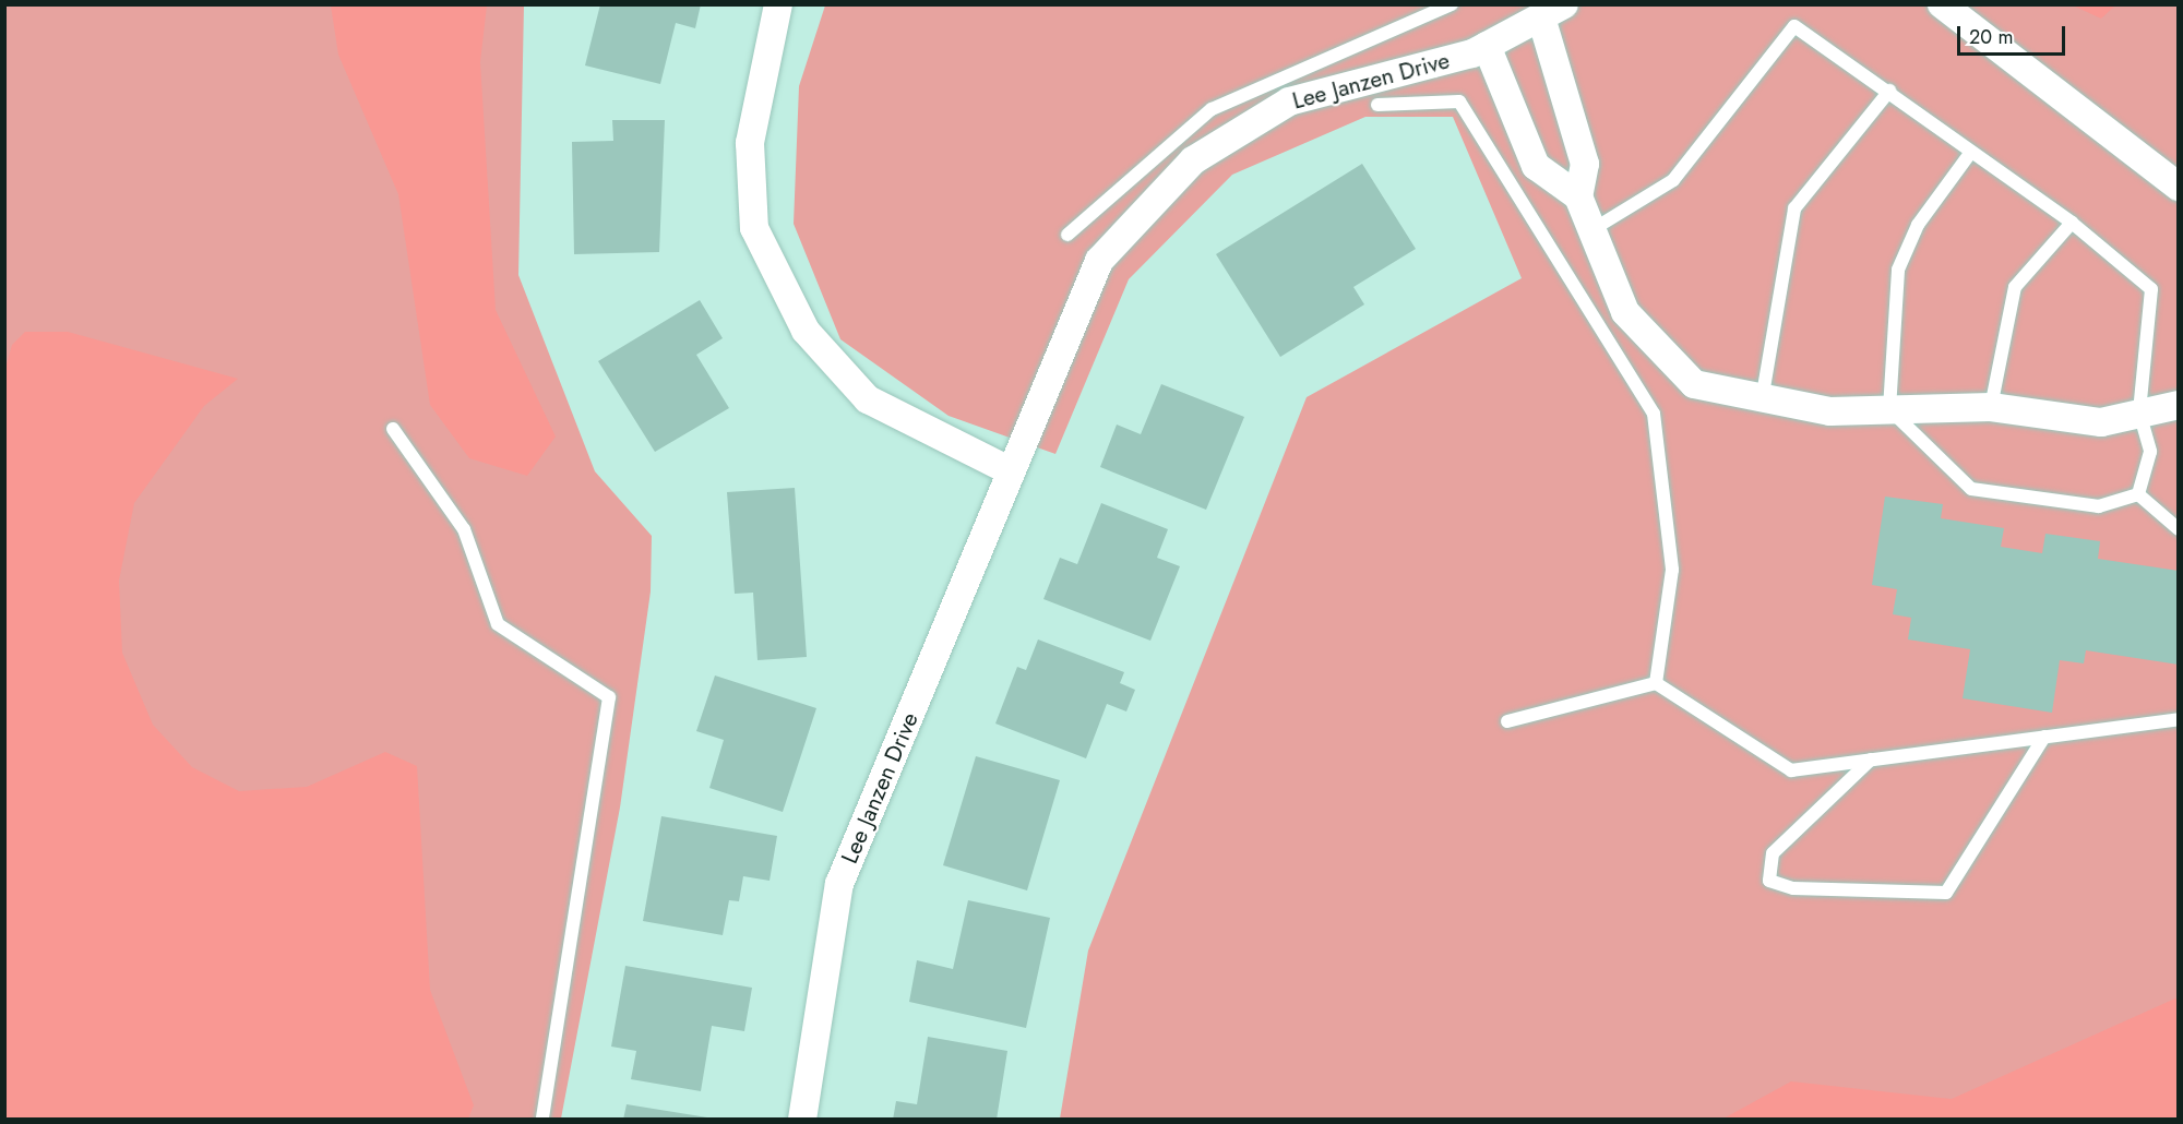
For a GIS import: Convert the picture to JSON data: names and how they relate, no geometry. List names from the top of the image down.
{
  "streets": {
    "street": ["Lee Janzen Drive"]
  },
  "scale_bar": "20 m"
}
